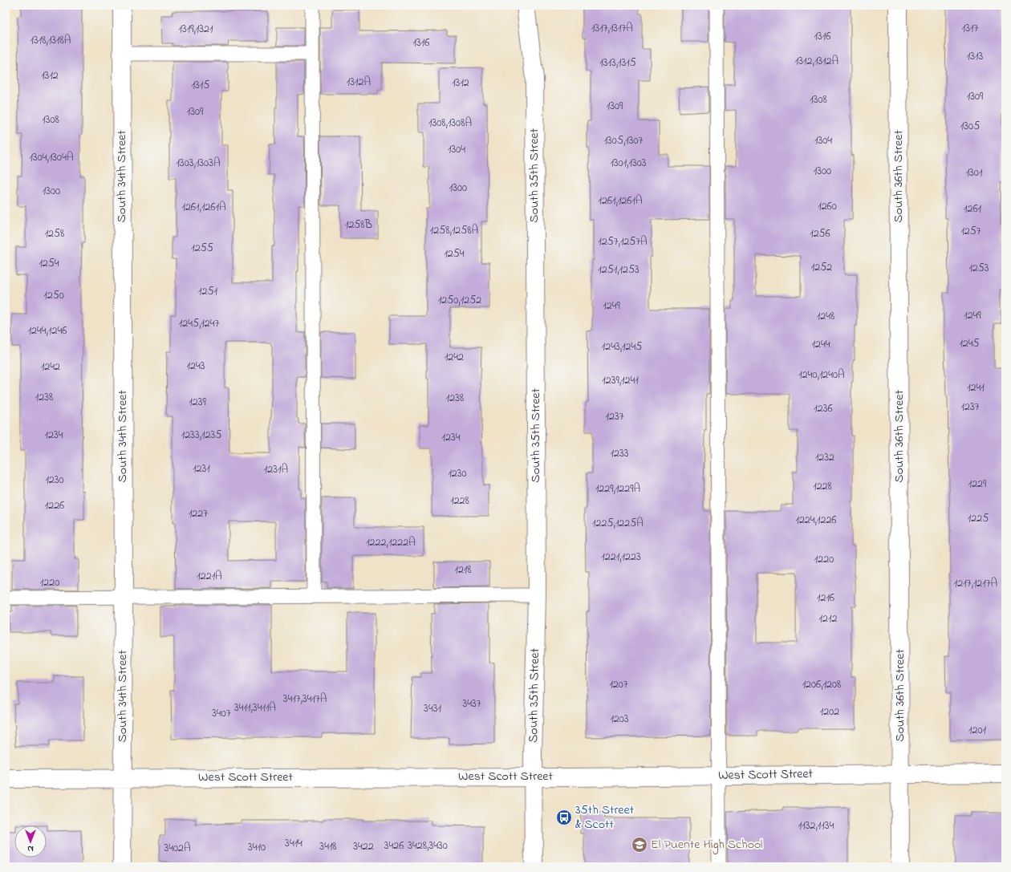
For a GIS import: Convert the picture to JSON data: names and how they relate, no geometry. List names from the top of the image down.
{
  "streets": {
    "street": [
      "South 35th Street",
      "South 34th Street",
      "South 36th Street",
      "West Scott Street"
    ]
  },
  "crossings": [
    ["South 35th Street", "West Scott Street"],
    ["South 34th Street", "West Scott Street"],
    ["South 36th Street", "West Scott Street"]
  ],
  "places": {
    "bus stop": ["35th Street & Scott"],
    "school or university": ["El Puente High School"]
  },
  "house_numbers": [
    "1317,1317A",
    "1317",
    "1319,1321",
    "1316",
    "1318,1318A",
    "1316",
    "1313",
    "1312,1312A",
    "1313,1315",
    "1312",
    "1312A",
    "1312",
    "1315",
    "1309",
    "1308",
    "1309",
    "1309",
    "1308",
    "1308,1308A",
    "1305",
    "1305,1307",
    "1304",
    "1304",
    "1304,1304A",
    "1303,1303A",
    "1301,1303",
    "1300",
    "1301",
    "1300",
    "1300",
    "1261,1261A",
    "1260",
    "1261,1261A",
    "1261",
    "1258B",
    "1258,1258A",
    "1257",
    "1258",
    "1256",
    "1257,1257A",
    "1255",
    "1254",
    "1254",
    "1252",
    "1253",
    "1251,1253",
    "1251",
    "1250",
    "1250,1252",
    "1249",
    "1249",
    "1248",
    "1245,1247",
    "1244,1246",
    "1245",
    "1244",
    "1243,1245",
    "1242",
    "1243",
    "1242",
    "1240,1240A",
    "1239,1241",
    "1241",
    "1238",
    "1238",
    "1239",
    "1237",
    "1236",
    "1237",
    "1234",
    "1233,1235",
    "1234",
    "1233",
    "1232",
    "1231",
    "1231A",
    "1230",
    "1230",
    "1229",
    "1228",
    "1229,1229A",
    "1228",
    "1226",
    "1227",
    "1225",
    "1224,1226",
    "1225,1225A",
    "1222,1222A",
    "1221,1223",
    "1220",
    "1218",
    "1221A",
    "1220",
    "1217,1217A",
    "1216",
    "1212",
    "1207",
    "1206,1208",
    "3417,3417A",
    "3437",
    "3411,3411A",
    "3431",
    "1202",
    "3407",
    "1203",
    "1201",
    "1132,1134",
    "3414",
    "3426",
    "3428,3430",
    "3418",
    "3422",
    "3410",
    "3402A"
  ],
  "north": "bottom"
}
